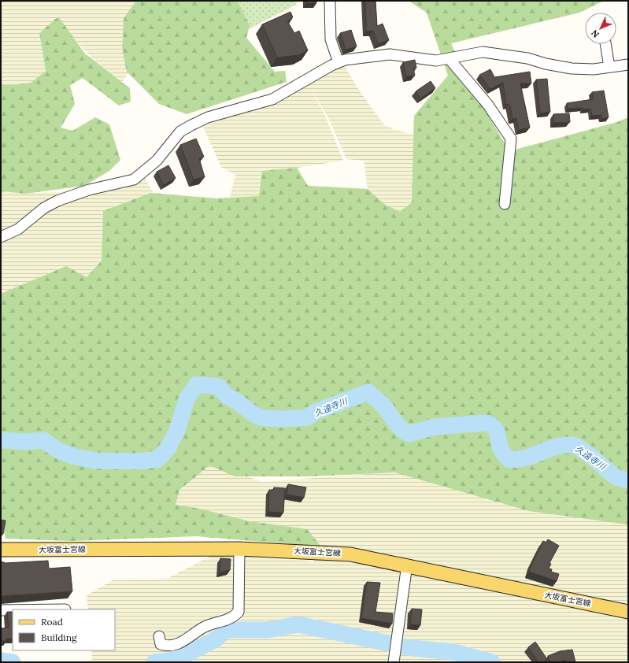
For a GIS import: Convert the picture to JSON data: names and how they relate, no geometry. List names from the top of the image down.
{
  "streets": {
    "main road": ["大坂富士宮線"]
  },
  "water": ["久遠寺川"],
  "legend": ["Road", "Building"],
  "north": "bottom left"
}
